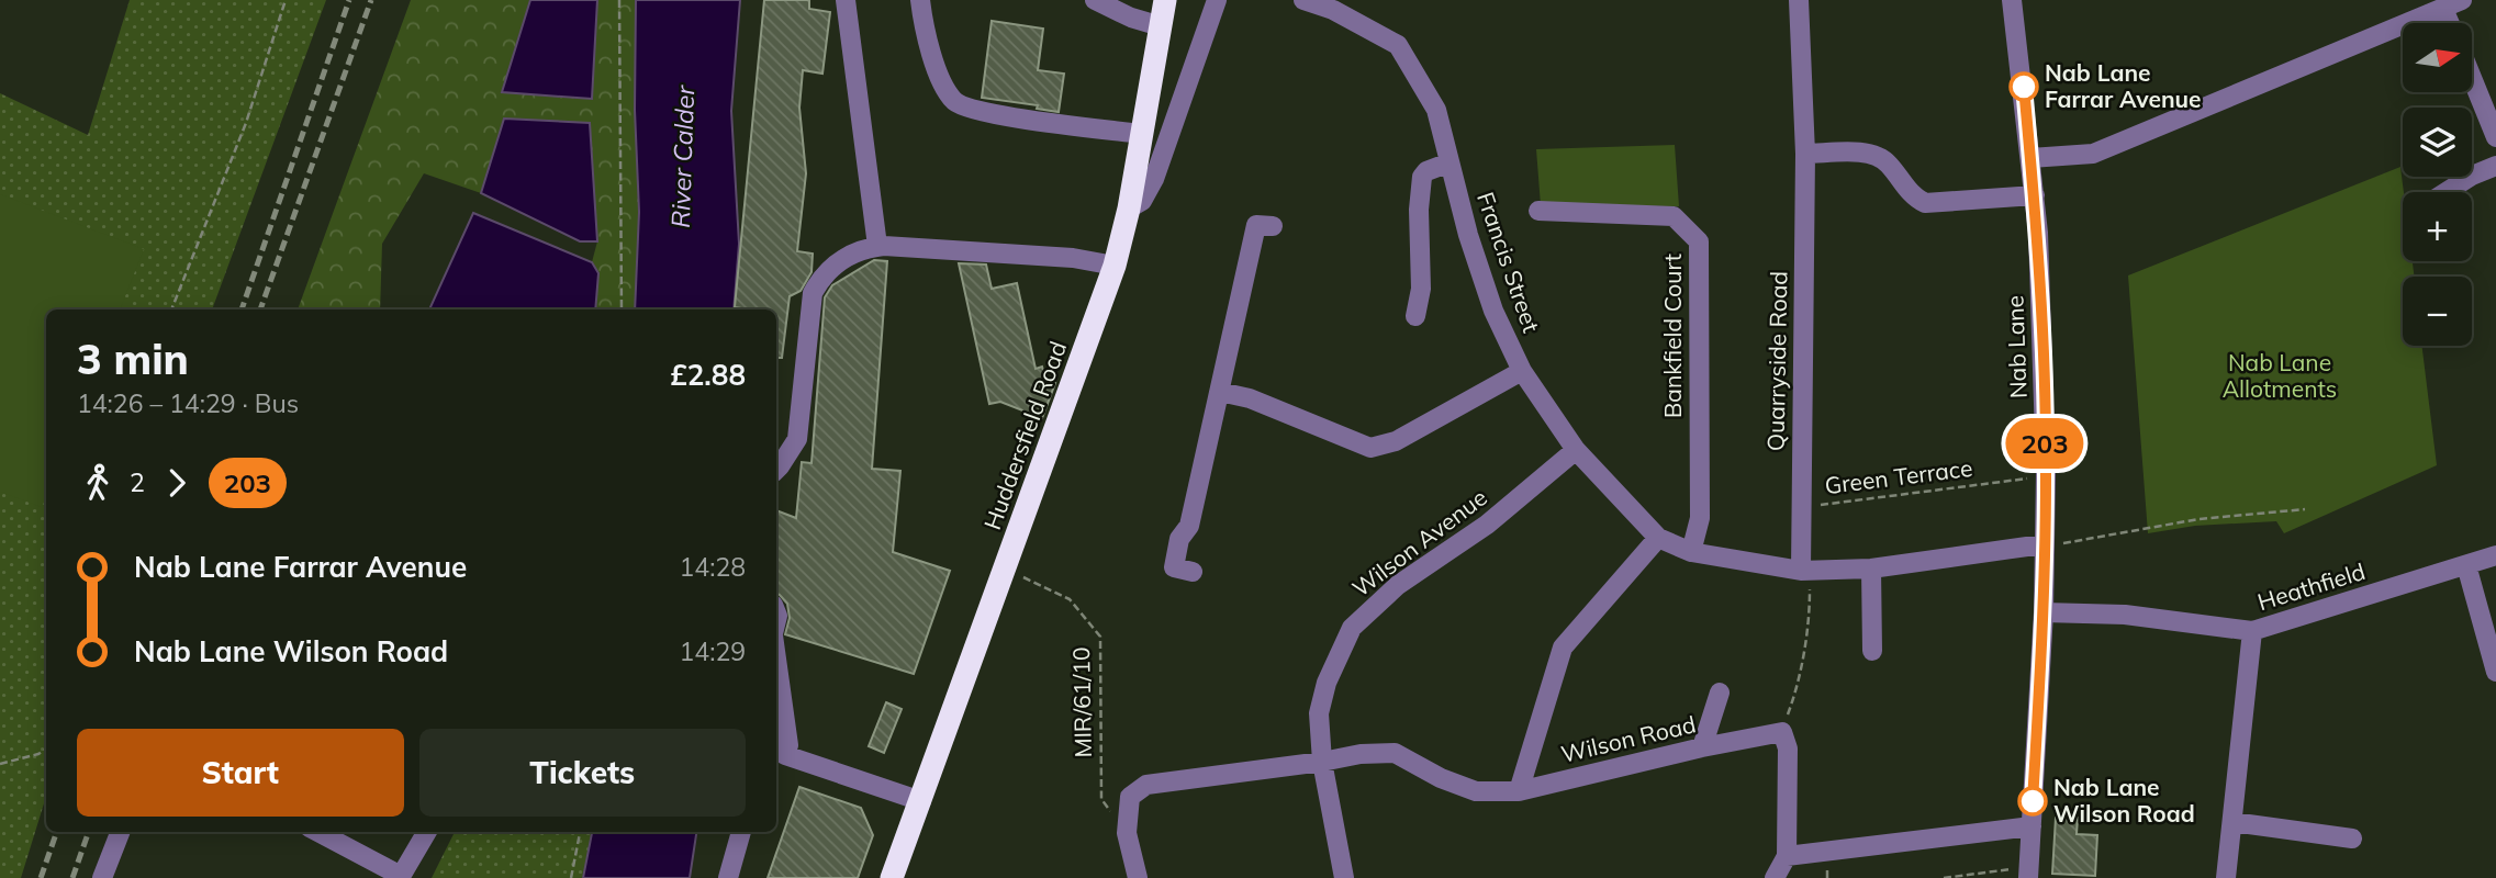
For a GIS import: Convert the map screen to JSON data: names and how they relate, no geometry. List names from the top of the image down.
{
  "streets": {
    "highway": ["Huddersfield Road"],
    "street": [
      "Francis Street",
      "Bankfield Court",
      "Nab Lane",
      "Quarryside Road",
      "Wilson Avenue",
      "Heathfield",
      "Wilson Road"
    ],
    "path": ["Green Terrace", "MIR/61/10"]
  },
  "crossings": [
    ["Francis Street", "Bankfield Court"],
    ["Francis Street", "Nab Lane"],
    ["Francis Street", "Quarryside Road"],
    ["Francis Street", "Wilson Avenue"],
    ["Nab Lane", "Green Terrace"],
    ["Nab Lane", "Heathfield"],
    ["Quarryside Road", "Green Terrace"],
    ["Huddersfield Road", "MIR/61/10"],
    ["Wilson Avenue", "Wilson Road"],
    ["MIR/61/10", "Wilson Road"]
  ],
  "water": ["River Calder"],
  "parks": ["Nab Lane Allotments"],
  "places": ["Nab Lane Farrar Avenue", "Nab Lane Wilson Road"],
  "lines": ["bus line 203"],
  "north": "right",
  "page": {
    "on_map": "203",
    "map_buttons": ["+", "−"],
    "heading": ["3 min", "14:26 – 14:29 · Bus", "£2.88"],
    "legs": ["2", "203"],
    "list": [
      {
        "name": "Nab Lane Farrar Avenue",
        "value": "14:28"
      },
      {
        "name": "Nab Lane Wilson Road",
        "value": "14:29"
      }
    ],
    "buttons": ["Start", "Tickets"]
  }
}
